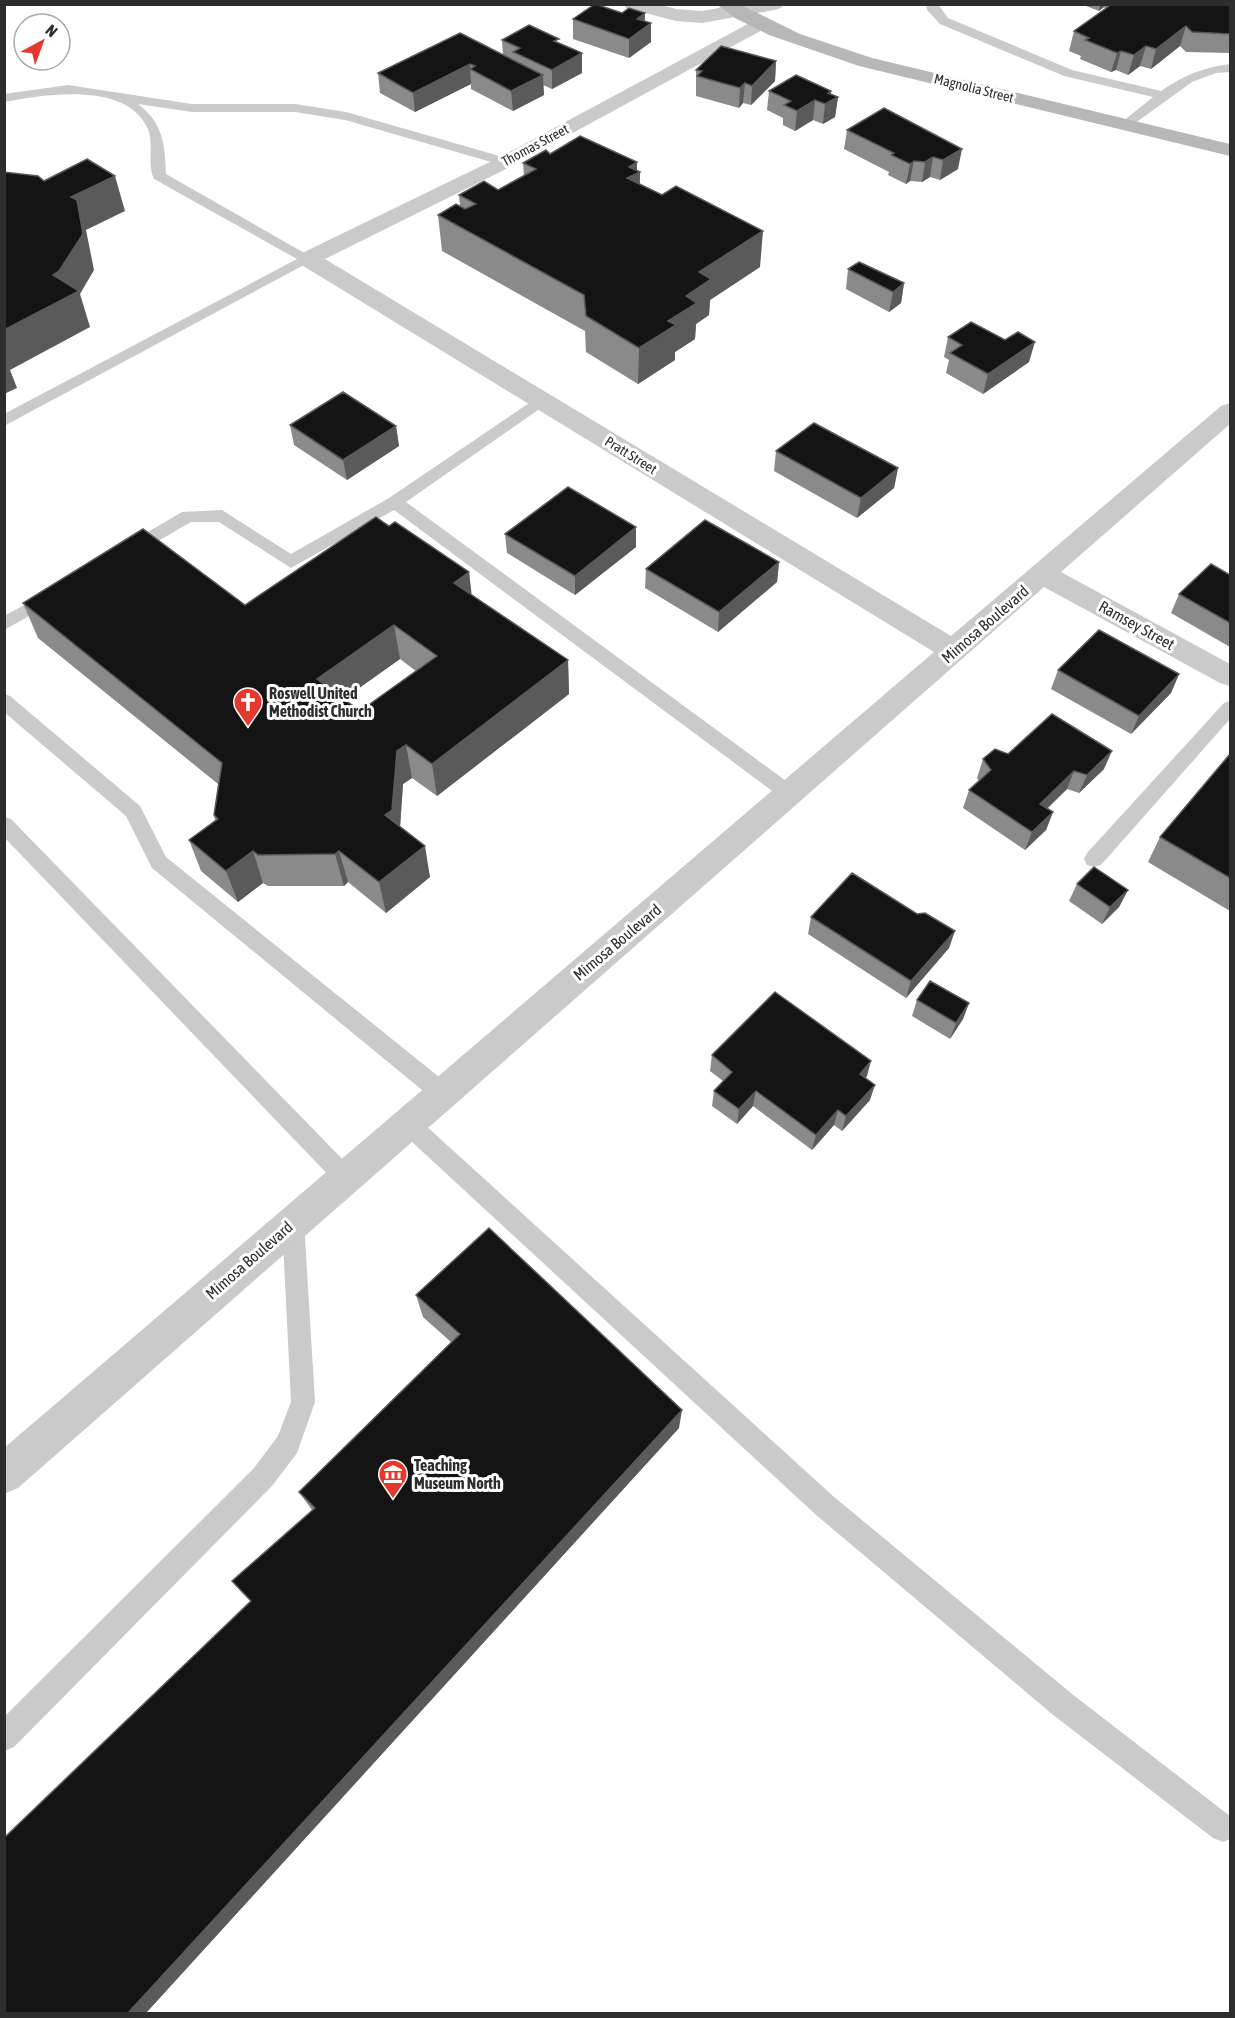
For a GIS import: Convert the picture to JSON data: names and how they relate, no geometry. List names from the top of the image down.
{
  "streets": {
    "main road": ["Magnolia Street"],
    "street": [
      "Thomas Street",
      "Pratt Street",
      "Mimosa Boulevard",
      "Ramsey Street"
    ]
  },
  "crossings": [
    ["Magnolia Street", "Thomas Street"],
    ["Thomas Street", "Pratt Street"],
    ["Pratt Street", "Mimosa Boulevard"],
    ["Mimosa Boulevard", "Ramsey Street"]
  ],
  "places": {
    "church": ["Roswell United Methodist Church"],
    "museum": ["Teaching Museum North"]
  },
  "north": "top right"
}
